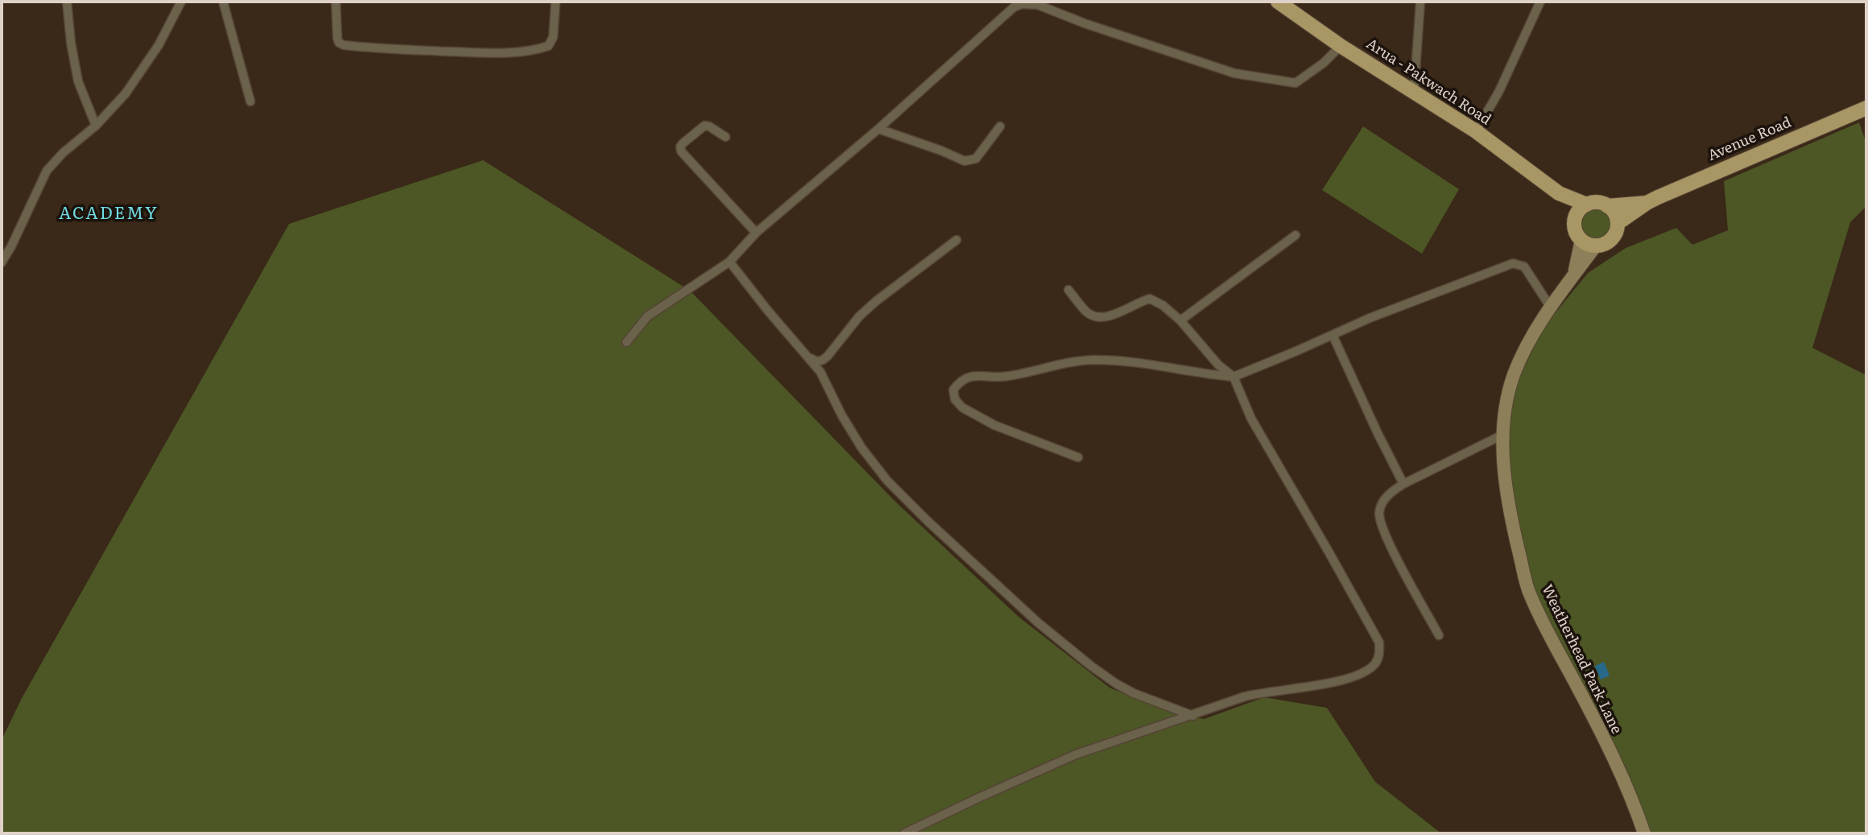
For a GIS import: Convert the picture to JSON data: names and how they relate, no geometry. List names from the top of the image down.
{
  "streets": {
    "main road": ["Arua - Pakwach Road", "Avenue Road", "Weatherhead Park Lane"]
  },
  "crossings": [
    ["Arua - Pakwach Road", "Avenue Road"],
    ["Arua - Pakwach Road", "Weatherhead Park Lane"],
    ["Avenue Road", "Weatherhead Park Lane"]
  ],
  "districts": ["ACADEMY"]
}
